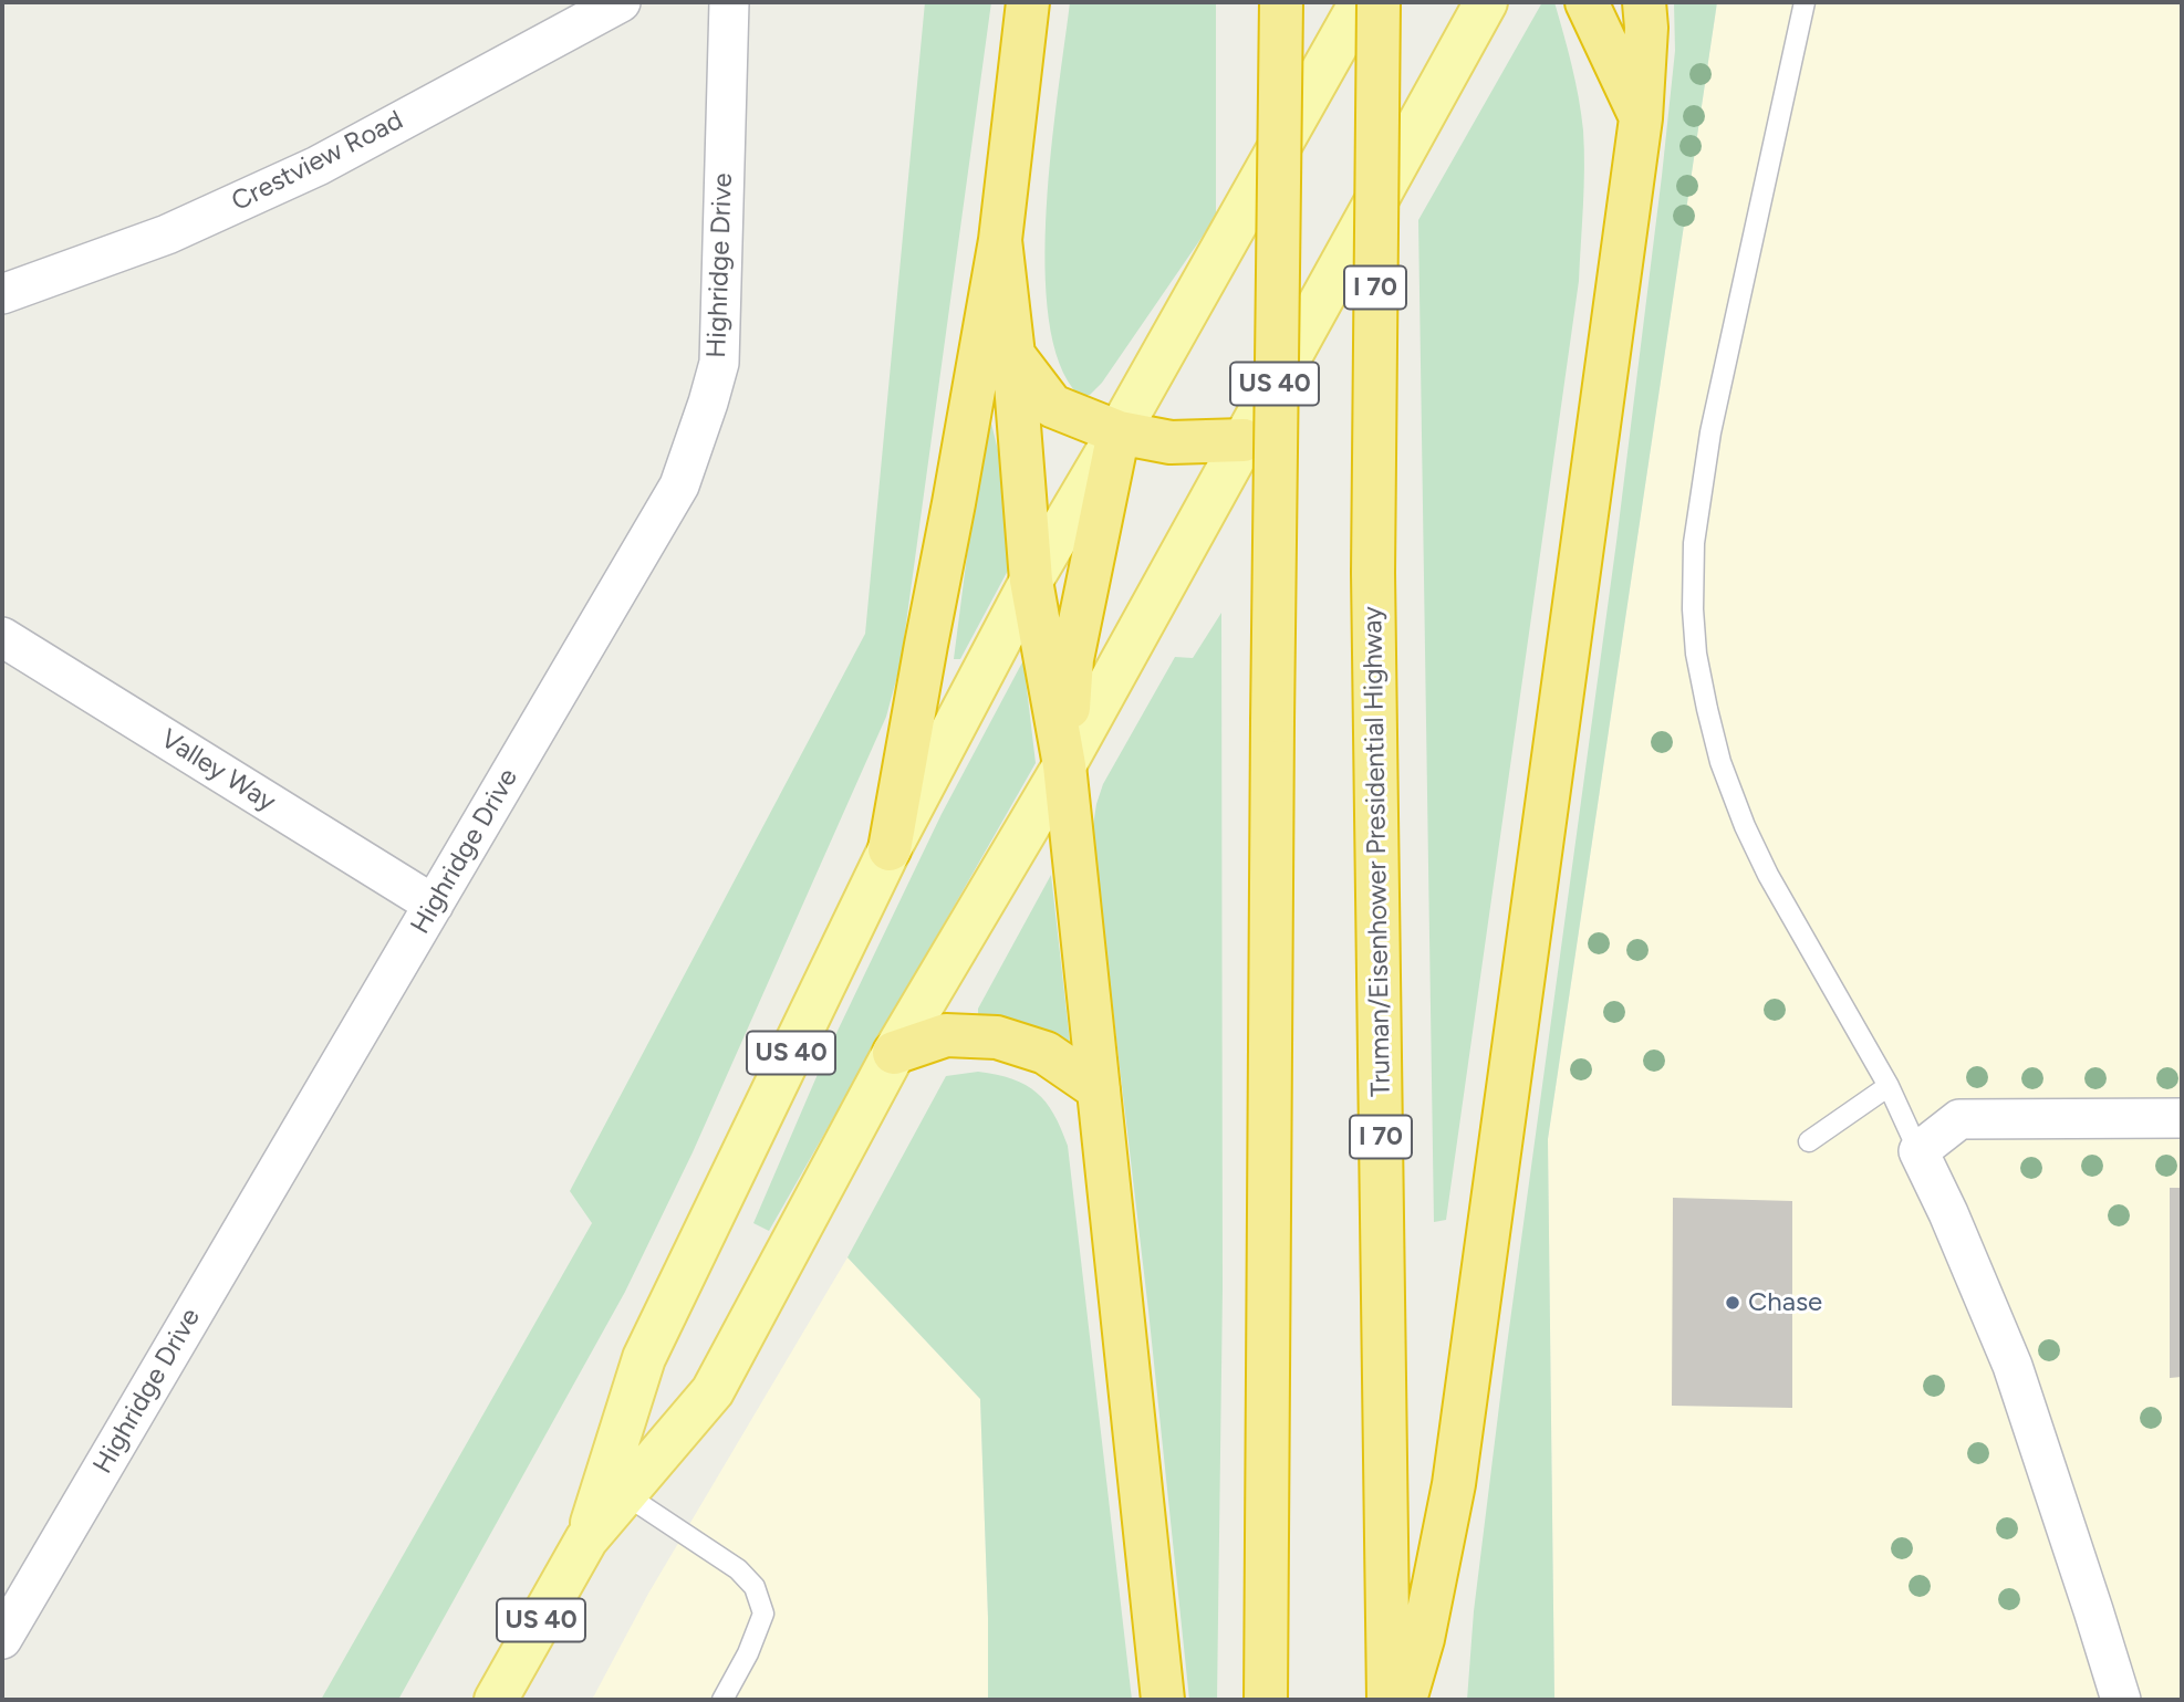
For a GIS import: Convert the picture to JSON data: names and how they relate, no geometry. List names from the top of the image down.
{
  "streets": {
    "highway": ["I 70", "Truman/Eisenhower Presidential Highway"],
    "main road": ["US 40"],
    "street": ["Crestview Road", "Highridge Drive", "Valley Way"]
  },
  "crossings": [
    ["Highridge Drive", "Valley Way"]
  ],
  "places": ["Chase"]
}
